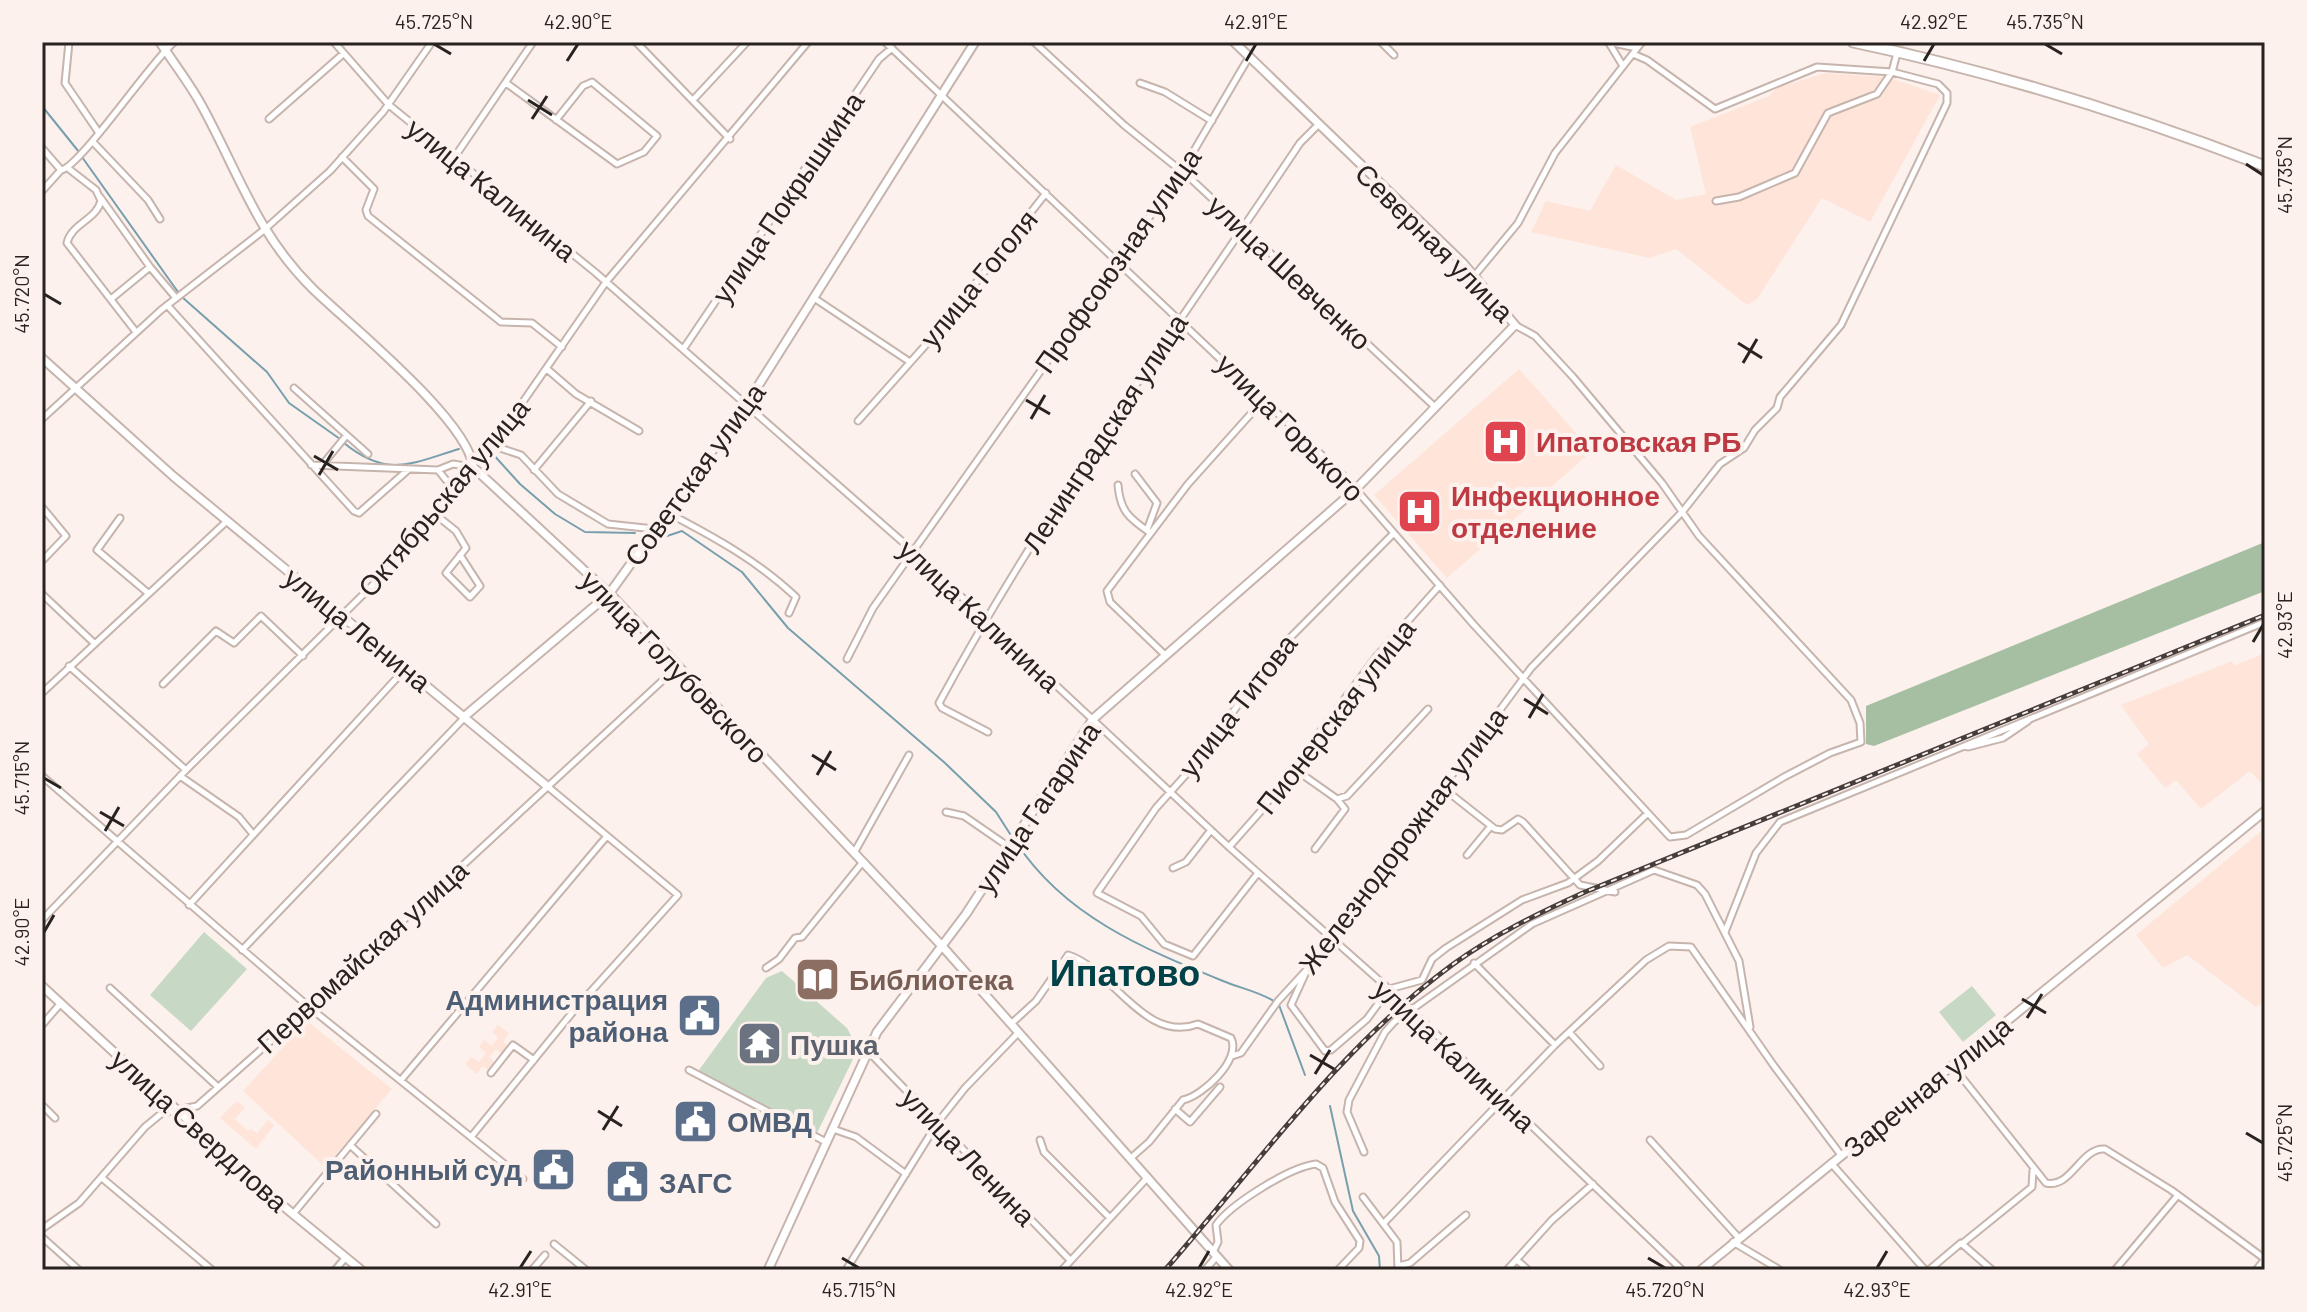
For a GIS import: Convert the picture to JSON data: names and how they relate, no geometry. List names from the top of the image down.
{
  "streets": {
    "street": [
      "улица Калинина",
      "улица Покрышкина",
      "Северная улица",
      "Профсоюзная улица",
      "улица Шевченко",
      "улица Гоголя",
      "улица Горького",
      "Ленинградская улица",
      "Советская улица",
      "Октябрьская улица",
      "улица Ленина",
      "улица Голубовского",
      "улица Титова",
      "Пионерская улица",
      "улица Гагарина",
      "Железнодорожная улица",
      "Первомайская улица",
      "Заречная улица",
      "улица Свердлова"
    ]
  },
  "crossings": [
    ["улица Калинина", "улица Покрышкина"],
    ["улица Калинина", "Профсоюзная улица"],
    ["улица Калинина", "Ленинградская улица"],
    ["улица Калинина", "Советская улица"],
    ["улица Калинина", "Октябрьская улица"],
    ["улица Калинина", "улица Титова"],
    ["улица Калинина", "Пионерская улица"],
    ["улица Калинина", "улица Гагарина"],
    ["улица Калинина", "Железнодорожная улица"],
    ["улица Покрышкина", "улица Горького"],
    ["Северная улица", "Профсоюзная улица"],
    ["Северная улица", "улица Горького"],
    ["Северная улица", "Ленинградская улица"],
    ["Северная улица", "улица Гагарина"],
    ["Северная улица", "Железнодорожная улица"],
    ["Профсоюзная улица", "улица Шевченко"],
    ["Профсоюзная улица", "улица Горького"],
    ["улица Шевченко", "Ленинградская улица"],
    ["улица Шевченко", "улица Гагарина"],
    ["улица Гоголя", "улица Горького"],
    ["улица Гоголя", "Советская улица"],
    ["улица Горького", "Ленинградская улица"],
    ["улица Горького", "Советская улица"],
    ["улица Горького", "улица Титова"],
    ["улица Горького", "Пионерская улица"],
    ["улица Горького", "улица Гагарина"],
    ["улица Горького", "Железнодорожная улица"],
    ["Советская улица", "улица Ленина"],
    ["Советская улица", "улица Голубовского"],
    ["Октябрьская улица", "улица Ленина"],
    ["Октябрьская улица", "улица Голубовского"],
    ["улица Ленина", "улица Гагарина"],
    ["улица Ленина", "Первомайская улица"],
    ["улица Голубовского", "улица Гагарина"],
    ["улица Голубовского", "Первомайская улица"],
    ["Первомайская улица", "улица Свердлова"]
  ],
  "districts": ["Ипатово"],
  "places": {
    "hospital": ["Ипатовская РБ", "Инфекционное отделение"],
    "library": ["Библиотека"],
    "public building": [
      "Администрация района",
      "ОМВД",
      "Районный суд",
      "ЗАГС"
    ],
    "temple": ["Пушка"]
  },
  "coordinates": [
    "45.725°N",
    "42.90°E",
    "42.91°E",
    "42.92°E",
    "45.735°N",
    "45.720°N",
    "42.93°E",
    "45.715°N"
  ]
}
